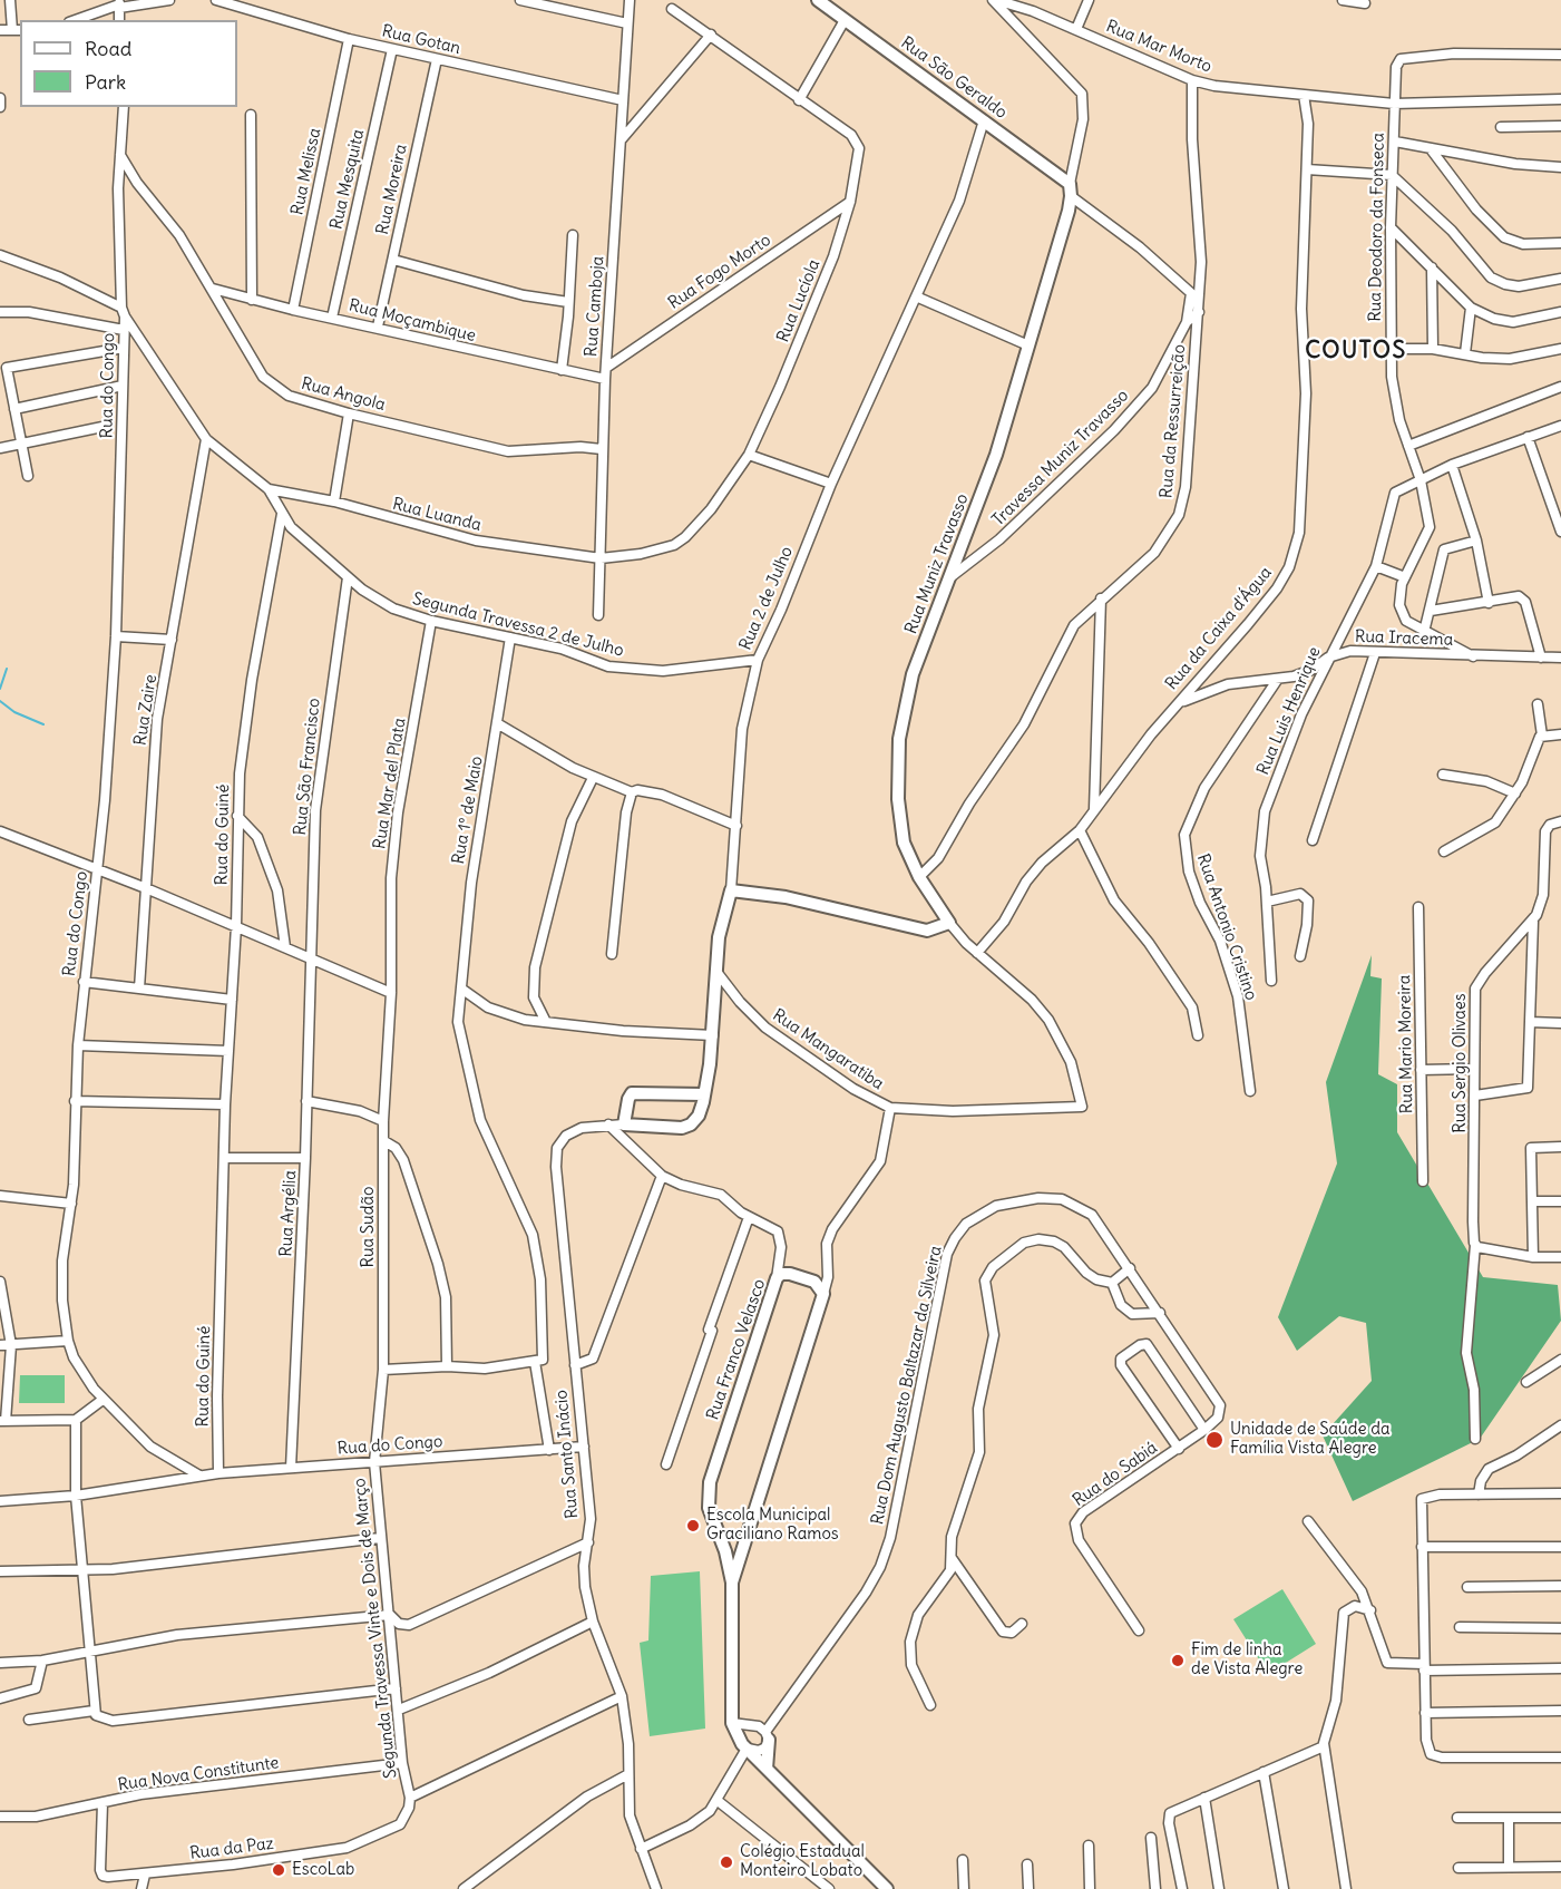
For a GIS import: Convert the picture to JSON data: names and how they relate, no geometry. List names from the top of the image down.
{
  "streets": {
    "street": [
      "Rua Gotan",
      "Rua Mar Morto",
      "Rua São Geraldo",
      "Rua Melissa",
      "Rua Mesquita",
      "Rua Moreira",
      "Rua Deodoro da Fonseca",
      "Rua Fogo Morto",
      "Rua Lucíola",
      "Rua Camboja",
      "Rua Moçambique",
      "Rua do Congo",
      "Rua Angola",
      "Rua da Ressurreição",
      "Travessa Muniz Travasso",
      "Rua Luanda",
      "Rua Muniz Travasso",
      "Rua 2 de Julho",
      "Segunda Travessa 2 de Julho",
      "Rua da Caixa d'Água",
      "Rua Iracema",
      "Rua Zaire",
      "Rua Luis Henrique",
      "Rua São Francisco",
      "Rua Mar del Plata",
      "Rua 1º de Maio",
      "Rua do Guiné",
      "Rua Antonio Cristino",
      "Rua Mario Moreira",
      "Rua Mangaratiba",
      "Rua Sergio Olivaes",
      "Rua Argélia",
      "Rua Sudão",
      "Rua Franco Velasco",
      "Rua Dom Augusto Baltazar da Silveira",
      "Rua Santo Inácio",
      "Rua do Sabiá",
      "Segunda Travessa Vinte e Dois de Março",
      "Rua Nova Constitunte",
      "Rua da Paz"
    ]
  },
  "crossings": [
    ["Rua Gotan", "Rua Melissa"],
    ["Rua Gotan", "Rua Mesquita"],
    ["Rua Gotan", "Rua Moreira"],
    ["Rua Gotan", "Rua Camboja"],
    ["Rua Mar Morto", "Rua Deodoro da Fonseca"],
    ["Rua Mar Morto", "Rua da Ressurreição"],
    ["Rua Mar Morto", "Rua Muniz Travasso"],
    ["Rua Mar Morto", "Rua da Caixa d'Água"],
    ["Rua São Geraldo", "Rua Muniz Travasso"],
    ["Rua São Geraldo", "Rua 2 de Julho"],
    ["Rua Melissa", "Rua Moçambique"],
    ["Rua Mesquita", "Rua Moçambique"],
    ["Rua Moreira", "Rua Moçambique"],
    ["Rua Deodoro da Fonseca", "Rua Iracema"],
    ["Rua Deodoro da Fonseca", "Rua Luis Henrique"],
    ["Rua Fogo Morto", "Rua Lucíola"],
    ["Rua Fogo Morto", "Rua Camboja"],
    ["Rua Lucíola", "Rua Camboja"],
    ["Rua Lucíola", "Rua Luanda"],
    ["Rua Camboja", "Rua Moçambique"],
    ["Rua Camboja", "Rua Angola"],
    ["Rua Camboja", "Rua Luanda"],
    ["Rua Moçambique", "Rua Angola"],
    ["Rua do Congo", "Rua Angola"],
    ["Rua do Congo", "Segunda Travessa 2 de Julho"],
    ["Rua do Congo", "Rua 1º de Maio"],
    ["Rua do Congo", "Rua do Guiné"],
    ["Rua do Congo", "Rua Argélia"],
    ["Rua do Congo", "Rua Sudão"],
    ["Rua do Congo", "Rua Santo Inácio"],
    ["Rua do Congo", "Segunda Travessa Vinte e Dois de Março"],
    ["Rua da Ressurreição", "Travessa Muniz Travasso"],
    ["Rua da Ressurreição", "Rua Muniz Travasso"],
    ["Travessa Muniz Travasso", "Rua Muniz Travasso"],
    ["Rua Luanda", "Segunda Travessa 2 de Julho"],
    ["Rua Muniz Travasso", "Rua da Caixa d'Água"],
    ["Rua Muniz Travasso", "Rua Mangaratiba"],
    ["Rua 2 de Julho", "Segunda Travessa 2 de Julho"],
    ["Rua 2 de Julho", "Rua Mangaratiba"],
    ["Rua 2 de Julho", "Rua Santo Inácio"],
    ["Segunda Travessa 2 de Julho", "Rua Zaire"],
    ["Segunda Travessa 2 de Julho", "Rua São Francisco"],
    ["Segunda Travessa 2 de Julho", "Rua Mar del Plata"],
    ["Segunda Travessa 2 de Julho", "Rua 1º de Maio"],
    ["Segunda Travessa 2 de Julho", "Rua do Guiné"],
    ["Rua da Caixa d'Água", "Rua Iracema"],
    ["Rua Iracema", "Rua Luis Henrique"],
    ["Rua Iracema", "Rua Antonio Cristino"],
    ["Rua São Francisco", "Rua Argélia"],
    ["Rua Mar del Plata", "Rua Sudão"],
    ["Rua Sudão", "Segunda Travessa Vinte e Dois de Março"],
    ["Rua Franco Velasco", "Rua Dom Augusto Baltazar da Silveira"],
    ["Rua Dom Augusto Baltazar da Silveira", "Rua do Sabiá"],
    ["Rua Santo Inácio", "Segunda Travessa Vinte e Dois de Março"],
    ["Segunda Travessa Vinte e Dois de Março", "Rua Nova Constitunte"],
    ["Segunda Travessa Vinte e Dois de Março", "Rua da Paz"],
    ["Rua Nova Constitunte", "Rua da Paz"]
  ],
  "districts": ["COUTOS"],
  "places": [
    "Unidade de Saúde da Família Vista Alegre",
    "Escola Municipal Graciliano Ramos",
    "Fim de linha de Vista Alegre",
    "Colégio Estadual Monteiro Lobato",
    "EscoLab"
  ],
  "legend": ["Road", "Park"]
}
